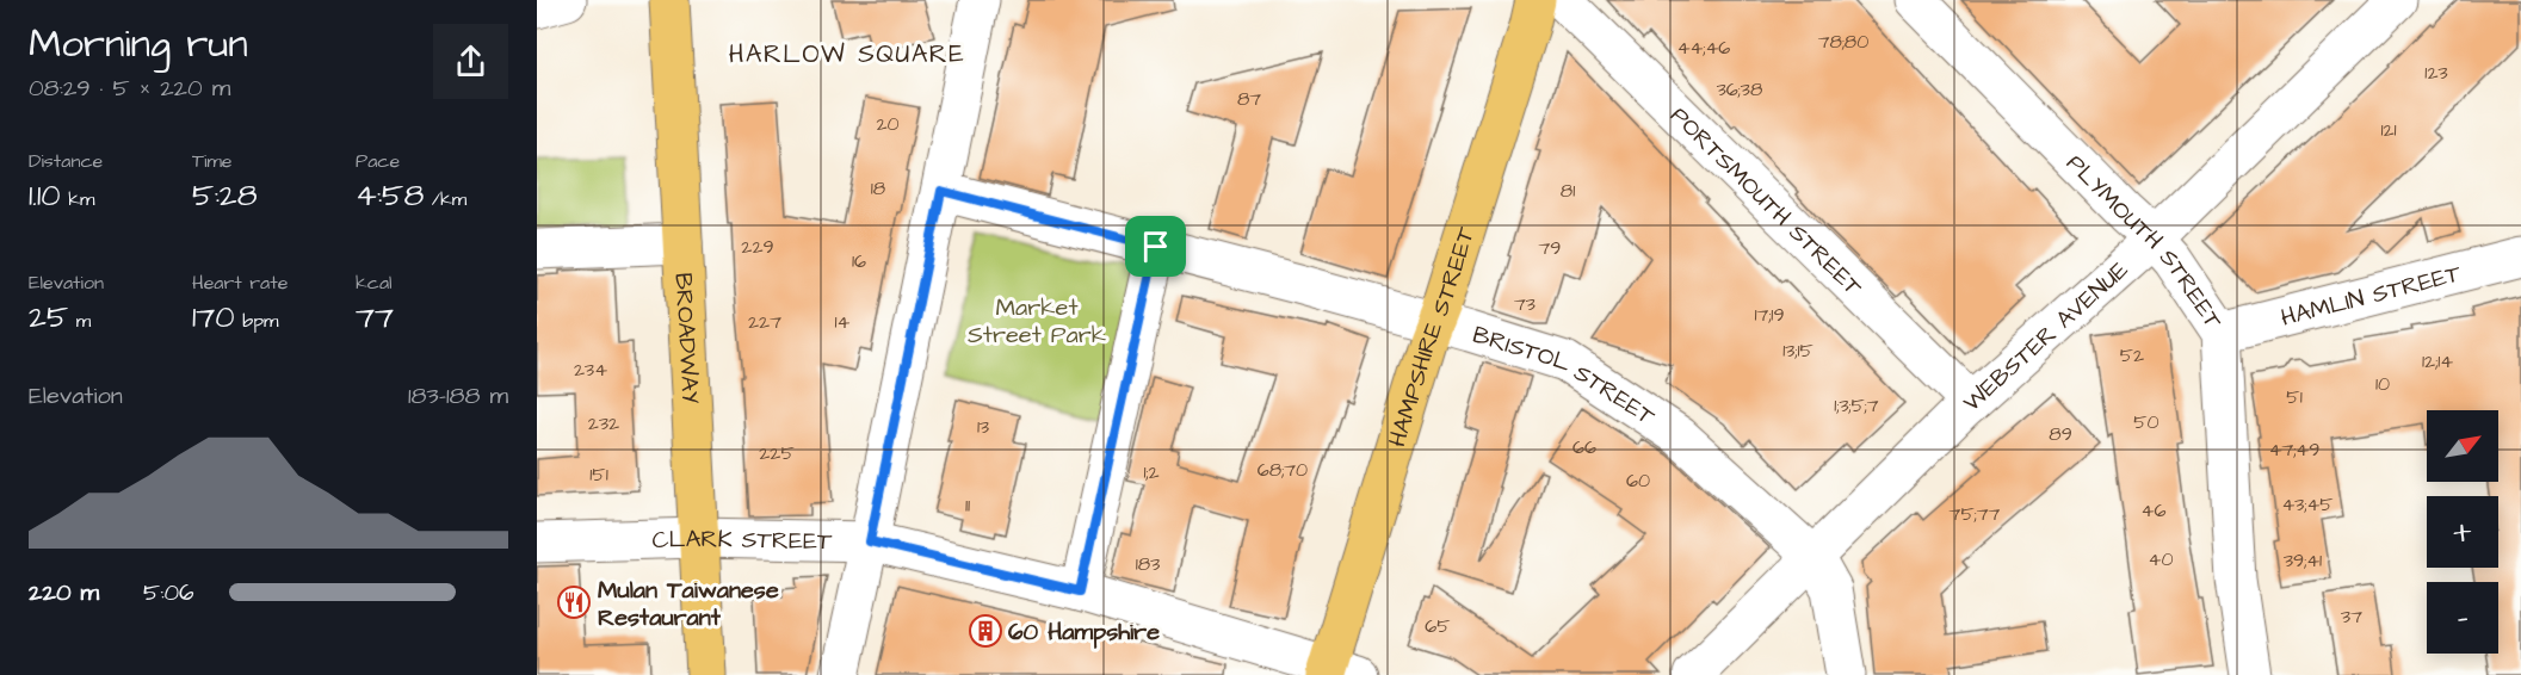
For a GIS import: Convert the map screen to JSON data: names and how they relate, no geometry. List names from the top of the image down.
{
  "streets": {
    "main road": ["BROADWAY", "HAMPSHIRE STREET"],
    "street": [
      "PORTSMOUTH STREET",
      "PLYMOUTH STREET",
      "HAMLIN STREET",
      "WEBSTER AVENUE",
      "BRISTOL STREET",
      "CLARK STREET"
    ]
  },
  "crossings": [
    ["PORTSMOUTH STREET", "WEBSTER AVENUE"],
    ["PLYMOUTH STREET", "HAMLIN STREET"],
    ["PLYMOUTH STREET", "WEBSTER AVENUE"],
    ["WEBSTER AVENUE", "BRISTOL STREET"],
    ["BROADWAY", "CLARK STREET"],
    ["HAMPSHIRE STREET", "BRISTOL STREET"],
    ["HAMPSHIRE STREET", "CLARK STREET"]
  ],
  "districts": ["HARLOW SQUARE"],
  "parks": ["Market Street Park"],
  "places": {
    "restaurant": ["Mulan Taiwanese Restaurant"],
    "building": ["60 Hampshire"]
  },
  "house_numbers": [
    "78;80",
    "44;46",
    "123",
    "36;38",
    "87",
    "20",
    "121",
    "18",
    "81",
    "229",
    "79",
    "16",
    "73",
    "17;19",
    "227",
    "14",
    "13;15",
    "52",
    "12;14",
    "234",
    "10",
    "51",
    "1;3;5;7",
    "50",
    "232",
    "13",
    "89",
    "66",
    "47;49",
    "225",
    "68;70",
    "1;2",
    "151",
    "60",
    "43;45",
    "11",
    "46",
    "75;77",
    "40",
    "39;41",
    "183",
    "37",
    "65"
  ],
  "north": "top right",
  "page": {
    "heading": ["Morning run", "08:29 · 5 × 220 m"],
    "stats": [
      ["Distance", "1.10 km"],
      ["Time", "5:28"],
      ["Pace", "4:58 /km"],
      ["Elevation", "25 m"],
      ["Heart rate", "170 bpm"],
      ["kcal", "77"]
    ],
    "chart": ["Elevation", "183–188 m"],
    "map_buttons": ["+", "−"],
    "list": [
      {
        "name": "220 m",
        "note": "5:06"
      }
    ]
  }
}
